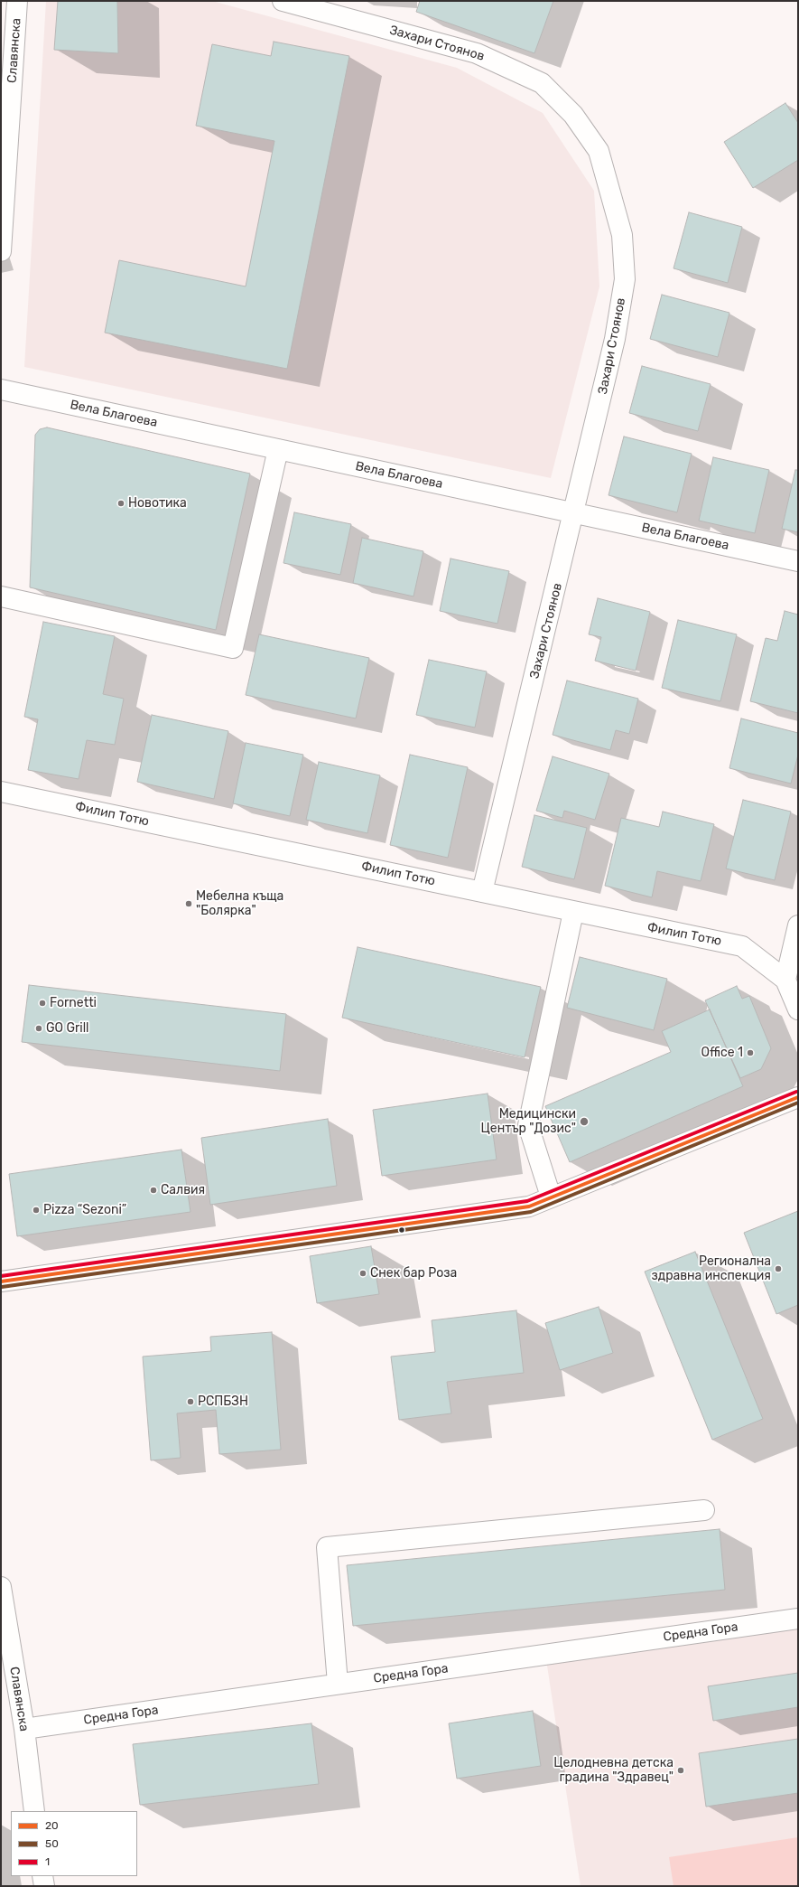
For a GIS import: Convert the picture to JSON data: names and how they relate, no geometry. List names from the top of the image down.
{
  "streets": {
    "street": [
      "Захари Стоянов",
      "Славянска",
      "Вела Благоева",
      "Филип Тотю",
      "Средна Гора"
    ]
  },
  "crossings": [
    ["Захари Стоянов", "Вела Благоева"],
    ["Захари Стоянов", "Филип Тотю"],
    ["Славянска", "Средна Гора"]
  ],
  "places": [
    "Новотика",
    "Мебелна къща \"Болярка\"",
    "Fornetti",
    "GO Grill",
    "Office 1",
    "Медицински Център \"Дозис\"",
    "Салвия",
    "Pizza “Sezoni”",
    "Регионална здравна инспекция",
    "Снек бар Роза",
    "РСПБЗН",
    "Целодневна детска градина \"Здравец\""
  ],
  "lines": ["transit line 1", "transit line 20", "transit line 50"],
  "legend": ["20", "50", "1"]
}
